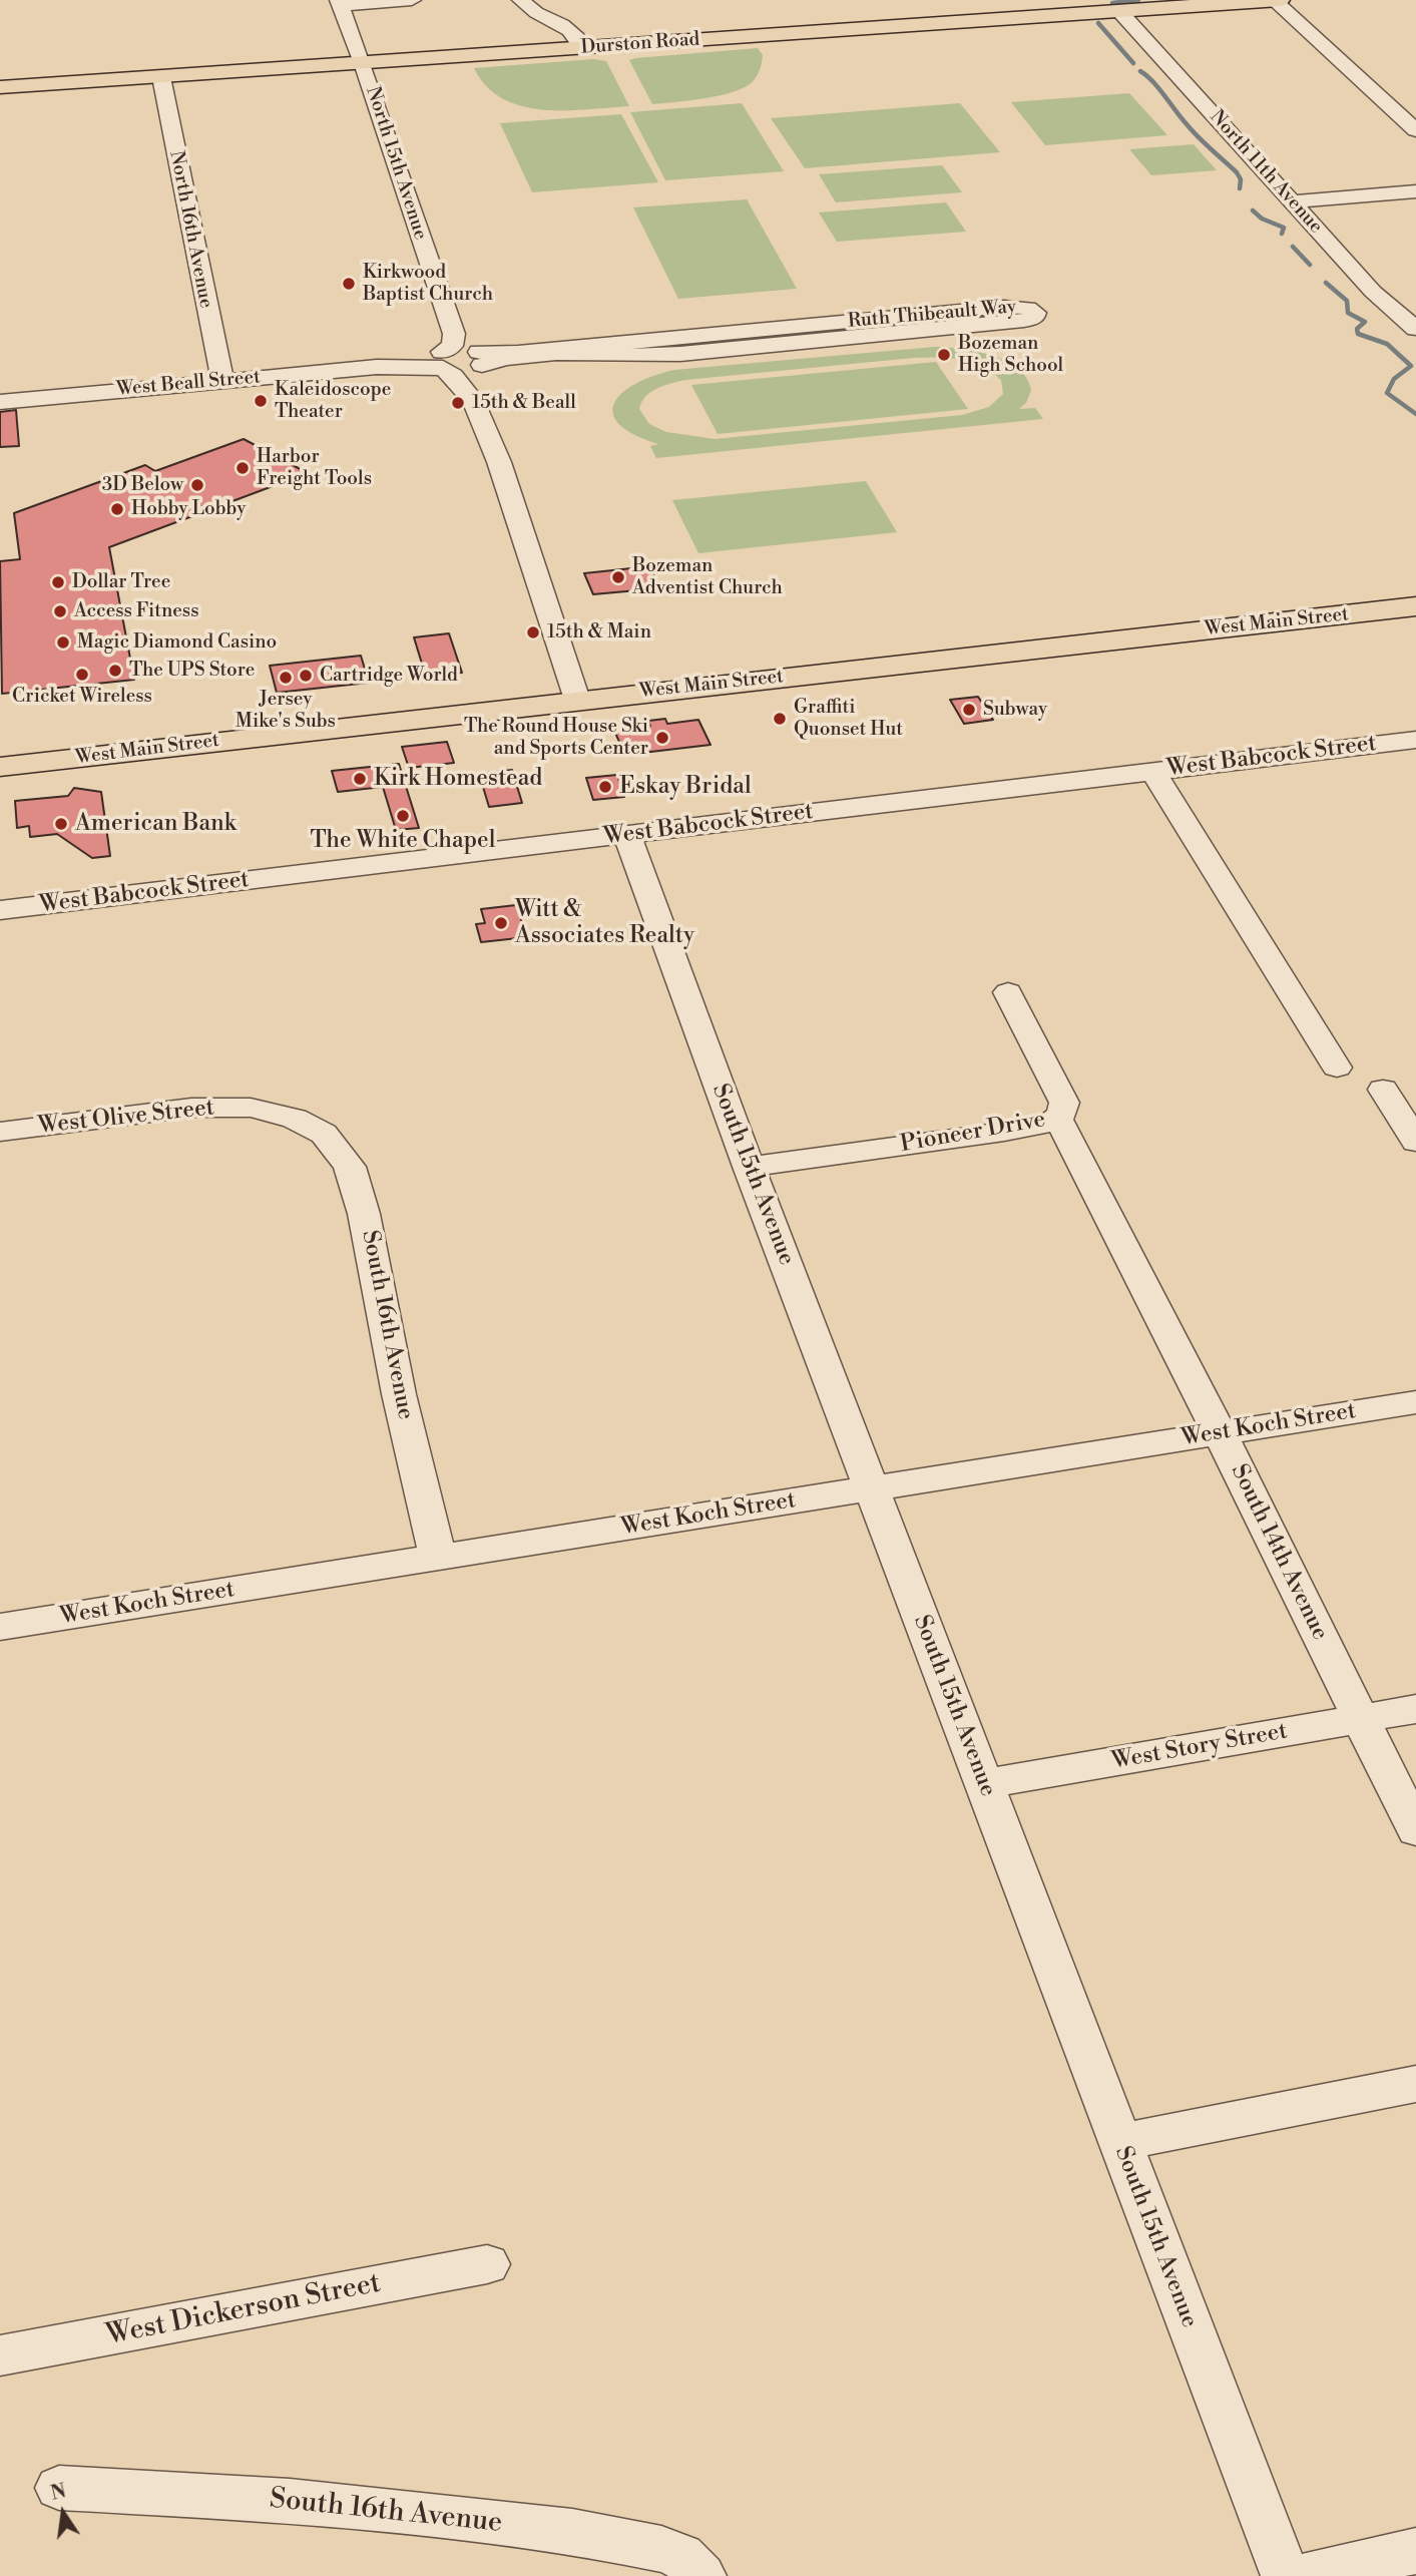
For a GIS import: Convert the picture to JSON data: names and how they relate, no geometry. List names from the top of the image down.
{
  "streets": {
    "main road": ["Durston Road", "West Main Street"],
    "street": [
      "North 15th Avenue",
      "North 11th Avenue",
      "North 16th Avenue",
      "Ruth Thibeault Way",
      "West Beall Street",
      "West Babcock Street",
      "West Olive Street",
      "Pioneer Drive",
      "South 15th Avenue",
      "South 16th Avenue",
      "West Koch Street",
      "South 14th Avenue",
      "West Story Street",
      "West Dickerson Street"
    ]
  },
  "crossings": [
    ["Durston Road", "North 15th Avenue"],
    ["Durston Road", "North 11th Avenue"],
    ["Durston Road", "North 16th Avenue"],
    ["North 15th Avenue", "Ruth Thibeault Way"],
    ["North 15th Avenue", "West Beall Street"],
    ["North 16th Avenue", "West Beall Street"],
    ["Ruth Thibeault Way", "West Beall Street"],
    ["West Babcock Street", "South 15th Avenue"],
    ["West Olive Street", "South 16th Avenue"],
    ["Pioneer Drive", "South 15th Avenue"],
    ["South 15th Avenue", "West Koch Street"],
    ["South 15th Avenue", "West Story Street"],
    ["South 16th Avenue", "West Koch Street"],
    ["West Koch Street", "South 14th Avenue"],
    ["South 14th Avenue", "West Story Street"]
  ],
  "places": [
    "Kirkwood Baptist Church",
    "Bozeman High School",
    "Kaleidoscope Theater",
    "15th & Beall",
    "Harbor Freight Tools",
    "3D Below",
    "Hobby Lobby",
    "Bozeman Adventist Church",
    "Dollar Tree",
    "Access Fitness",
    "15th & Main",
    "Magic Diamond Casino",
    "The UPS Store",
    "Cricket Wireless",
    "Cartridge World",
    "Jersey Mike's Subs",
    "Subway",
    "Graffiti Quonset Hut",
    "The Round House Ski and Sports Center",
    "Kirk Homestead",
    "Eskay Bridal",
    "The White Chapel",
    "American Bank",
    "Witt & Associates Realty"
  ],
  "north": "top"
}
